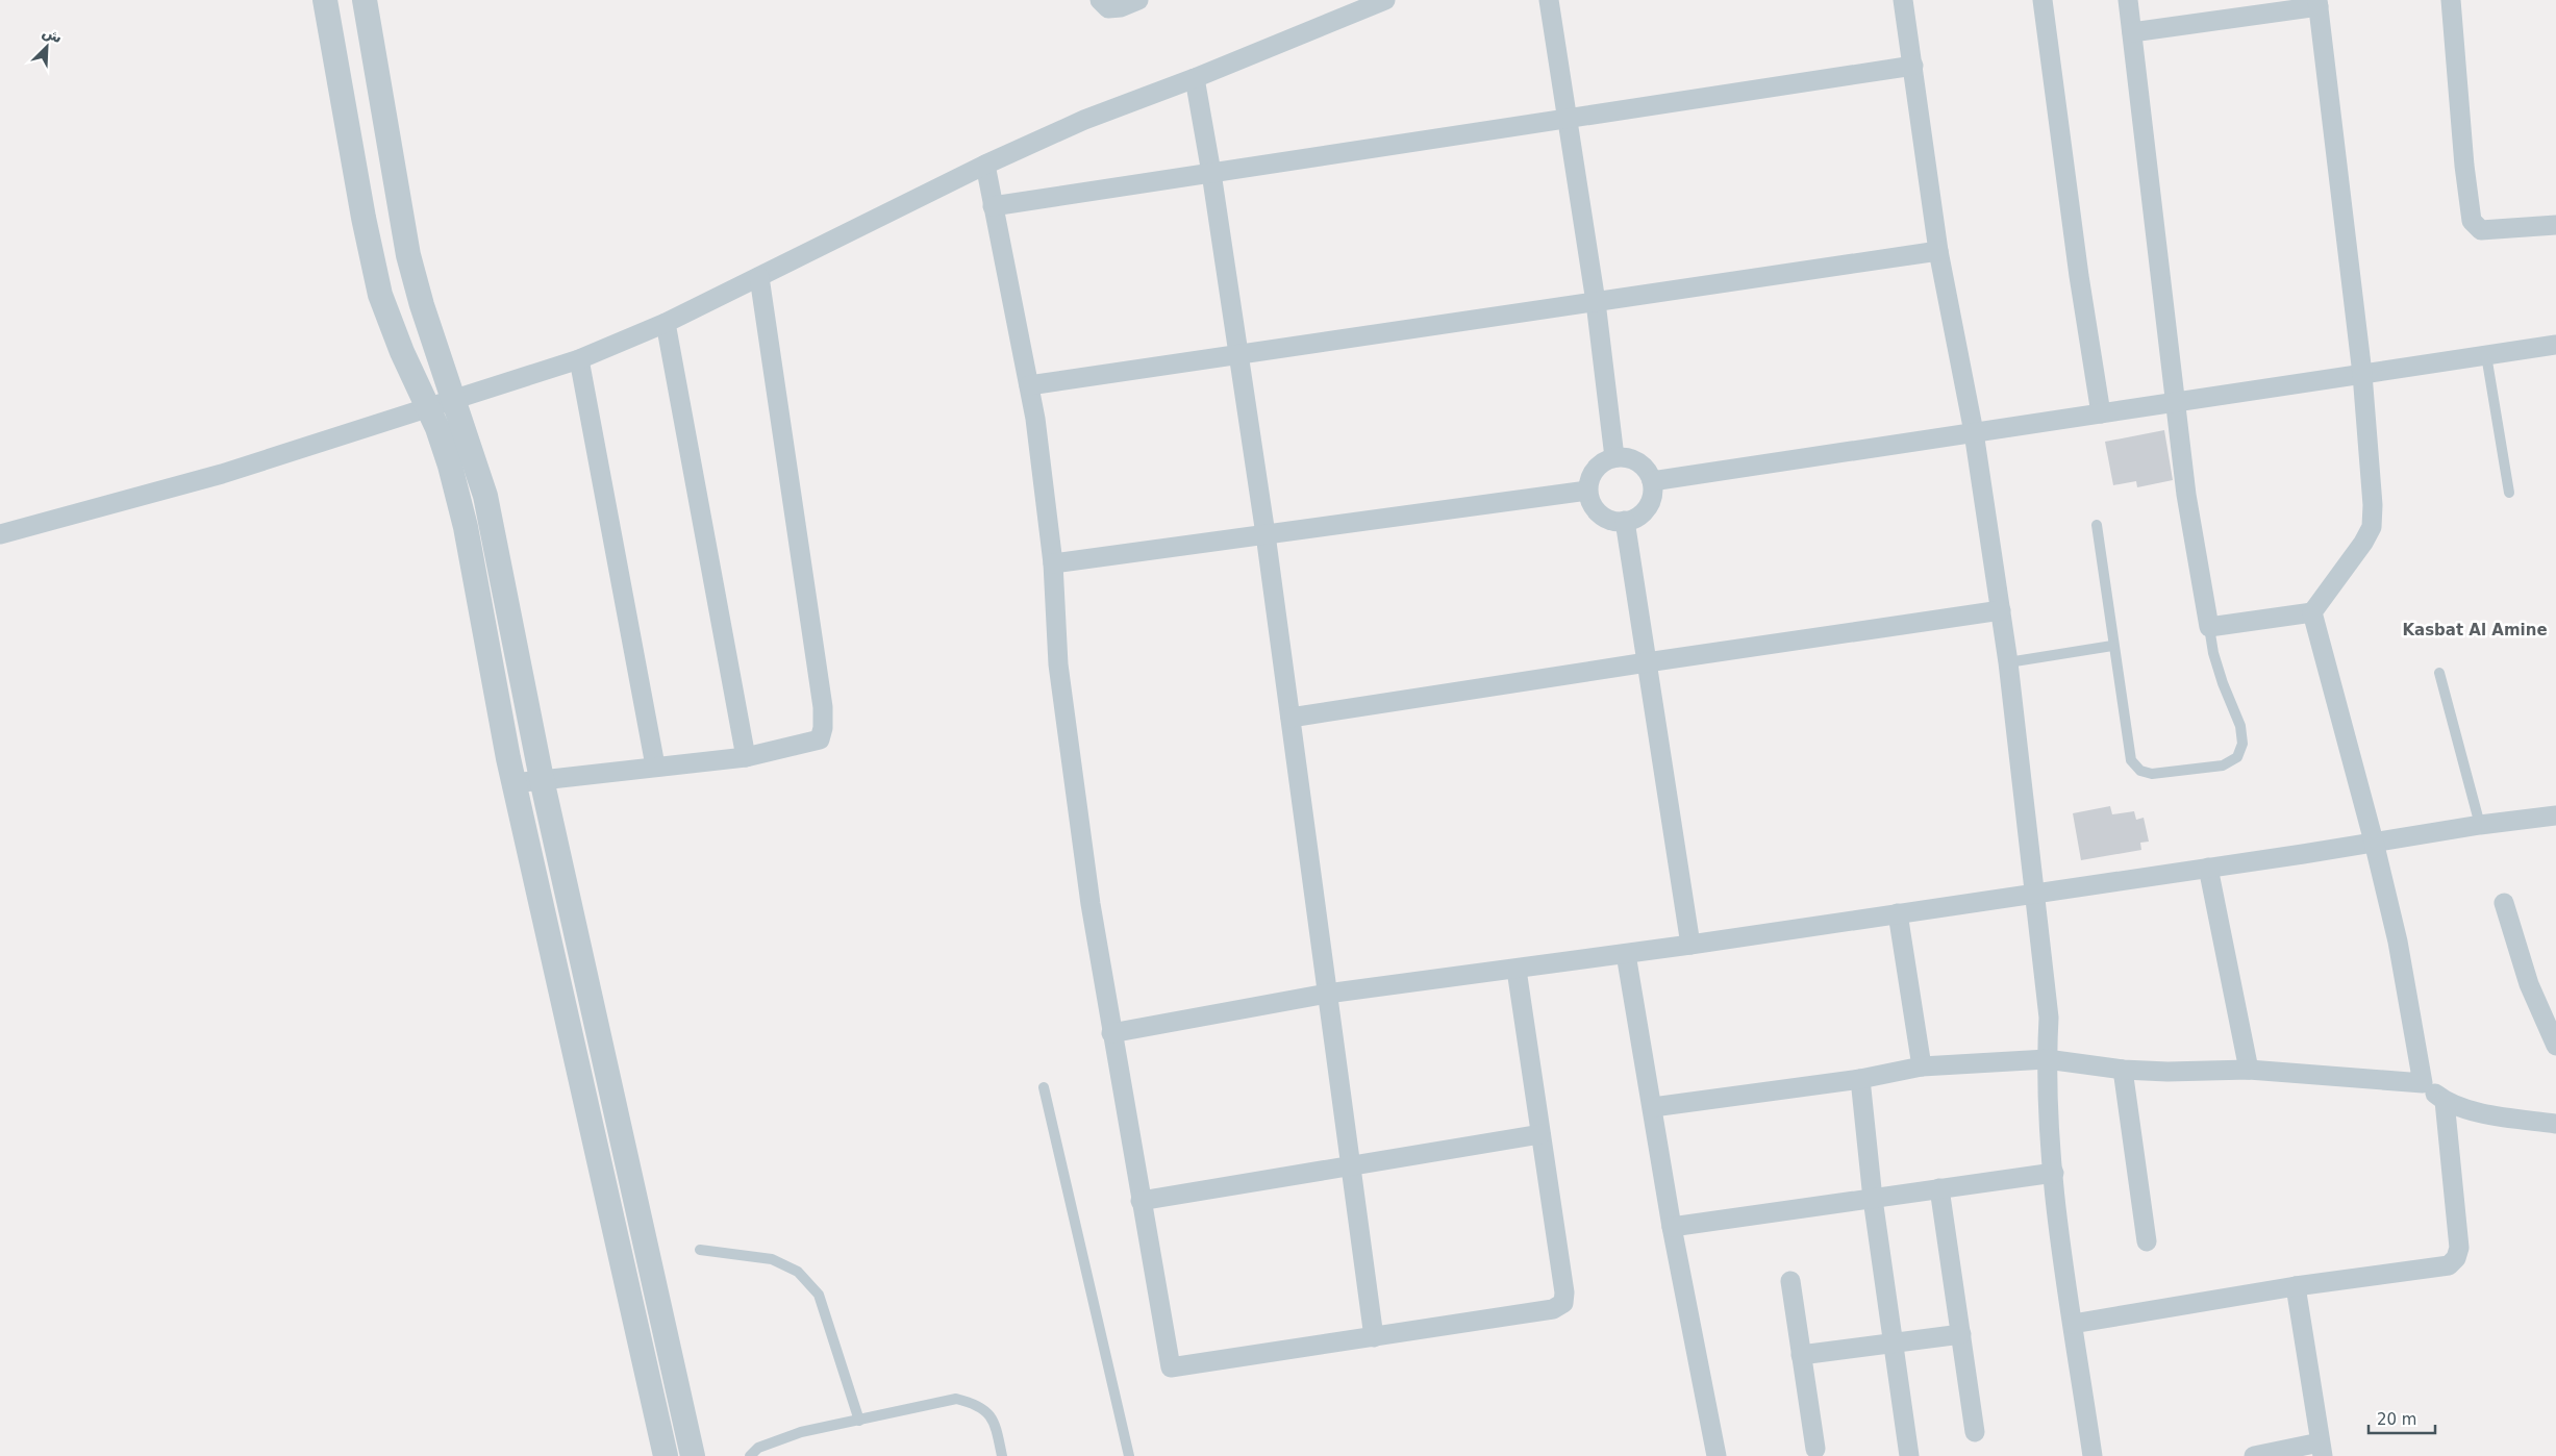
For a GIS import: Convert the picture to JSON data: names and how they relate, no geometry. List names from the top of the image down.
{
  "districts": ["Kasbat Al Amine"],
  "scale_bar": "20 m",
  "north": "top right"
}
